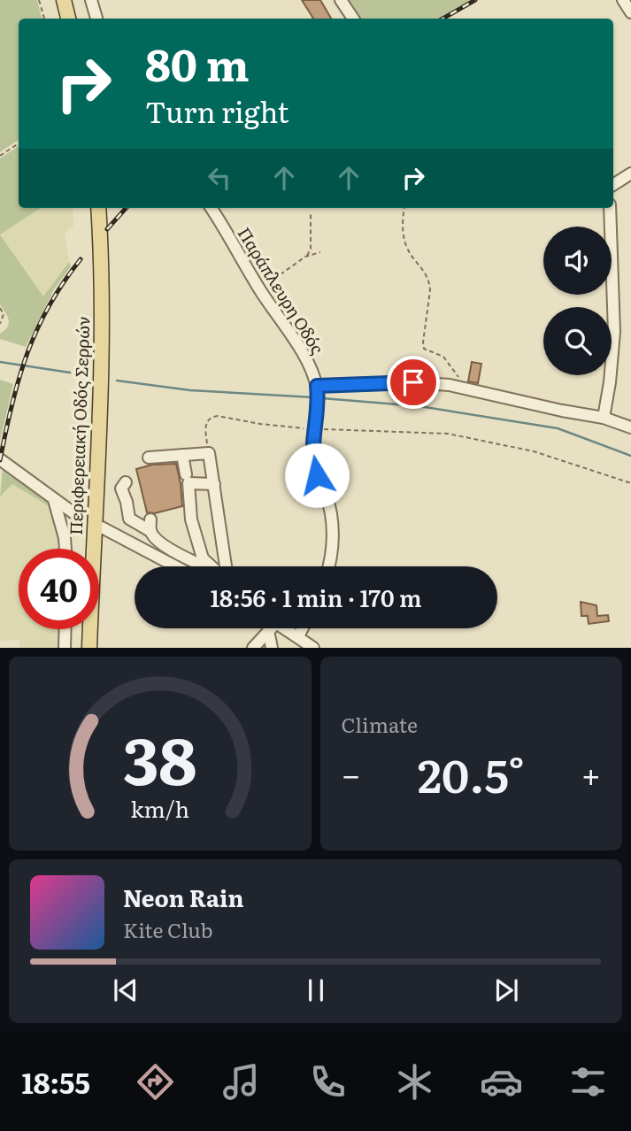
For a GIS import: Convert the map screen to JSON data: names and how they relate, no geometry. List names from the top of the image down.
{
  "streets": {
    "main road": ["Περιφερειακή Οδός Σερρών"],
    "street": ["Παράπλευρη Οδός"]
  },
  "page": {
    "turn": ["80 m", "Turn right"],
    "limit": "40",
    "trip": "18:56 · 1 min · 170 m",
    "tile": "Climate",
    "heat": ["−", "20.5°", "+"],
    "song": ["Neon Rain", "Kite Club"],
    "tabs": "18:55",
    "gauge": ["38", "km/h"]
  }
}
